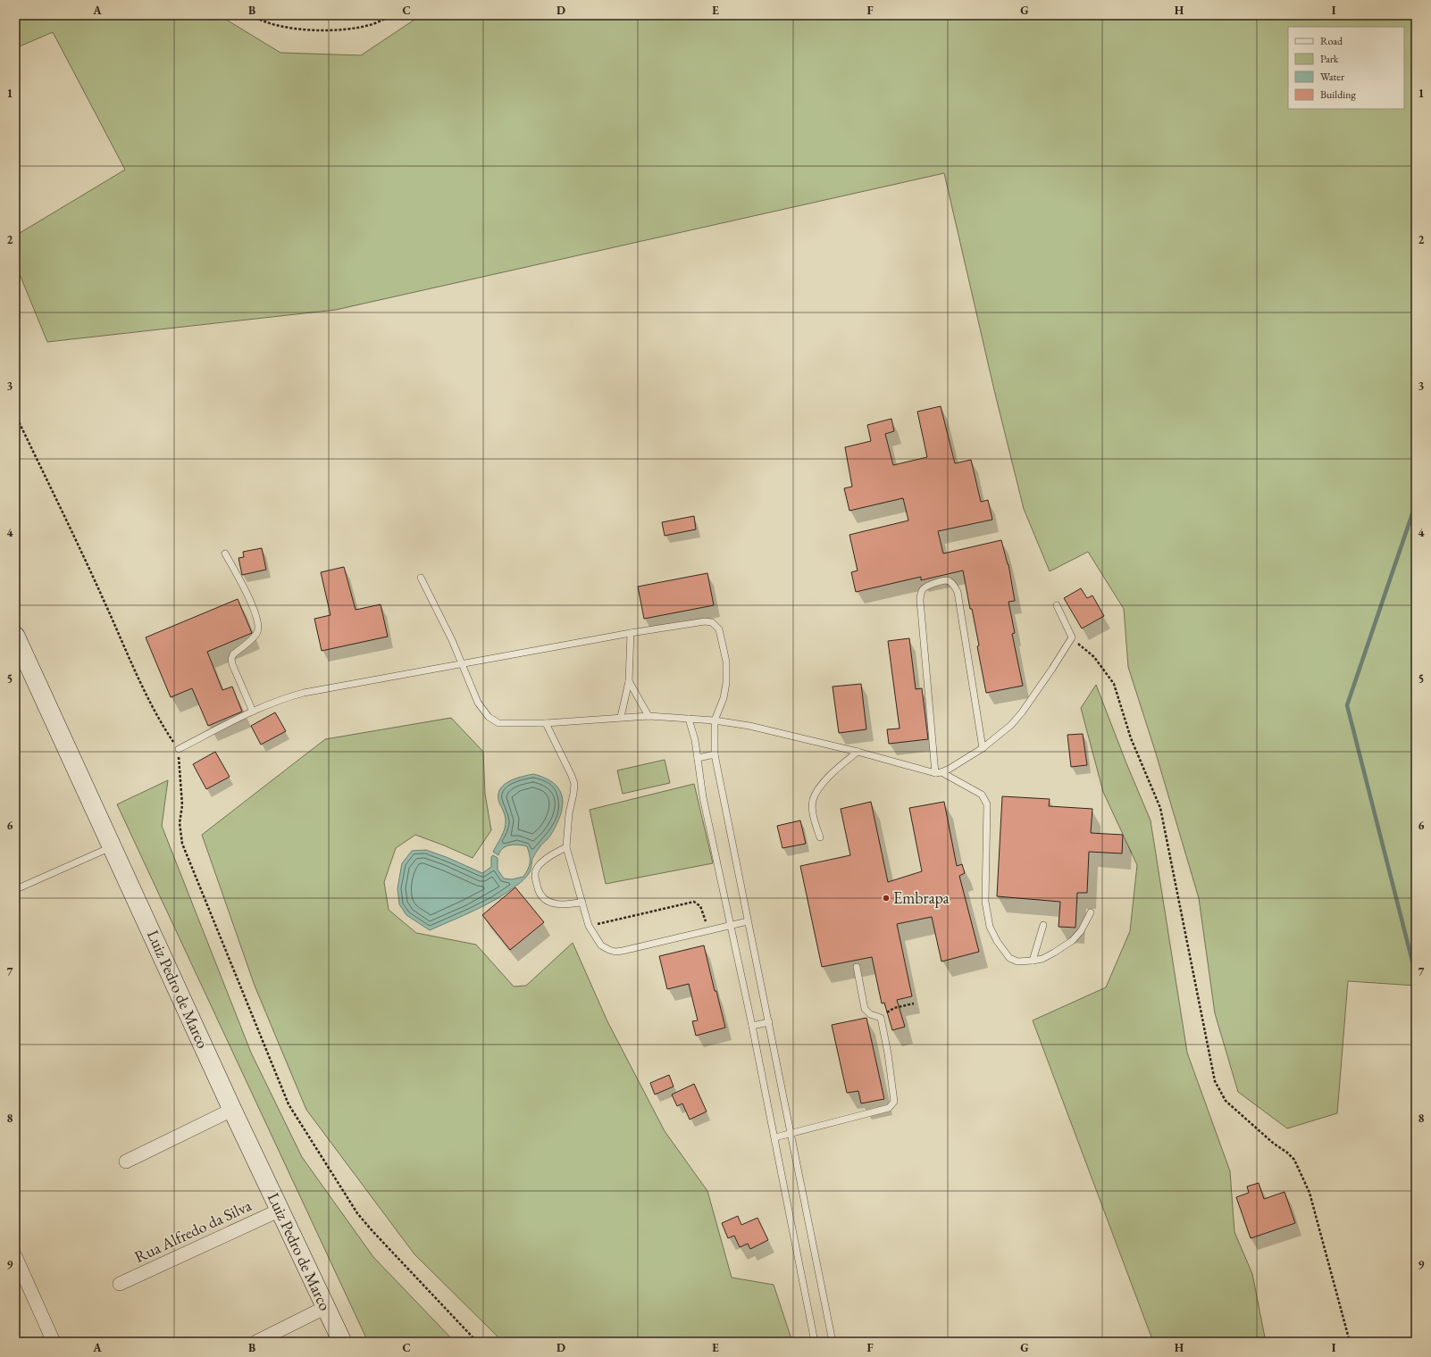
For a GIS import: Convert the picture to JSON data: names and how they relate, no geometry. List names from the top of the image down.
{
  "streets": {
    "main road": ["Luiz Pedro de Marco"],
    "street": ["Rua Alfredo da Silva"]
  },
  "crossings": [
    ["Luiz Pedro de Marco", "Rua Alfredo da Silva"]
  ],
  "places": ["Embrapa"],
  "legend": [
    "Road",
    "Park",
    "Water",
    "Building"
  ],
  "grid": {
    "columns": [
      "A",
      "B",
      "C",
      "D",
      "E",
      "F",
      "G",
      "H",
      "I"
    ],
    "rows": [
      "1",
      "2",
      "3",
      "4",
      "5",
      "6",
      "7",
      "8",
      "9"
    ]
  }
}
